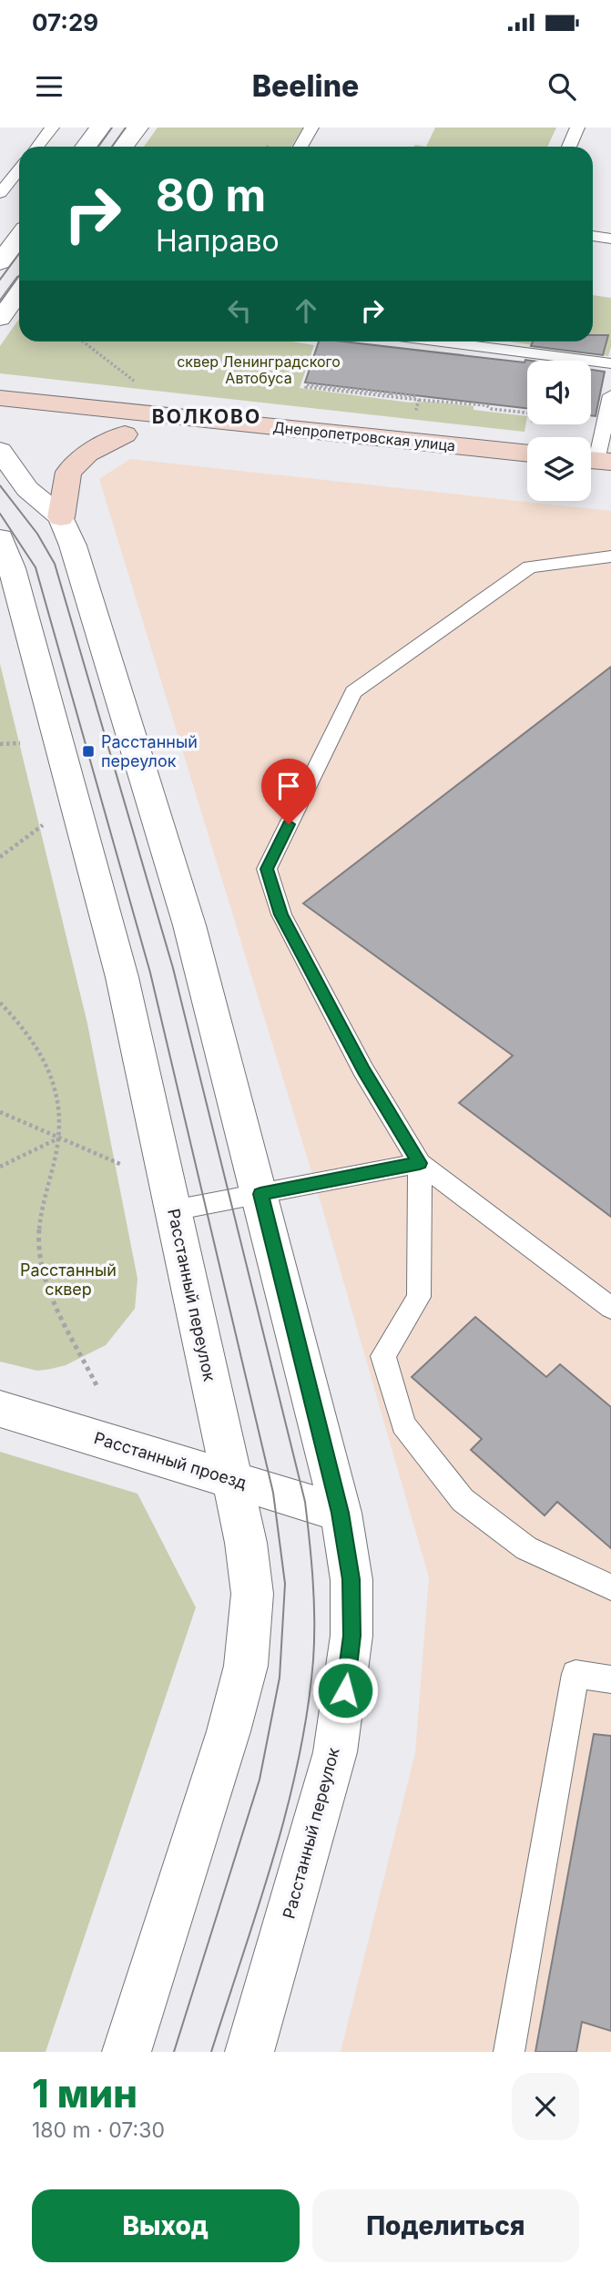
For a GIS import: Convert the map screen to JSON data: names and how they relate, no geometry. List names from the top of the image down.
{
  "streets": {
    "main road": ["Днепропетровская улица"],
    "street": ["Расстанный переулок", "Расстанный проезд"]
  },
  "crossings": [
    ["Расстанный переулок", "Расстанный проезд"]
  ],
  "districts": ["ВОЛКОВО"],
  "parks": ["сквер Ленинградского Автобуса", "Расстанный сквер"],
  "places": {
    "transit": ["Расстанный переулок"]
  },
  "page": {
    "status": "07:29",
    "header": "Beeline",
    "turn": ["80 m", "Направо"],
    "heading": ["1 мин", "180 m · 07:30"],
    "buttons": ["Выход", "Поделиться"]
  }
}
